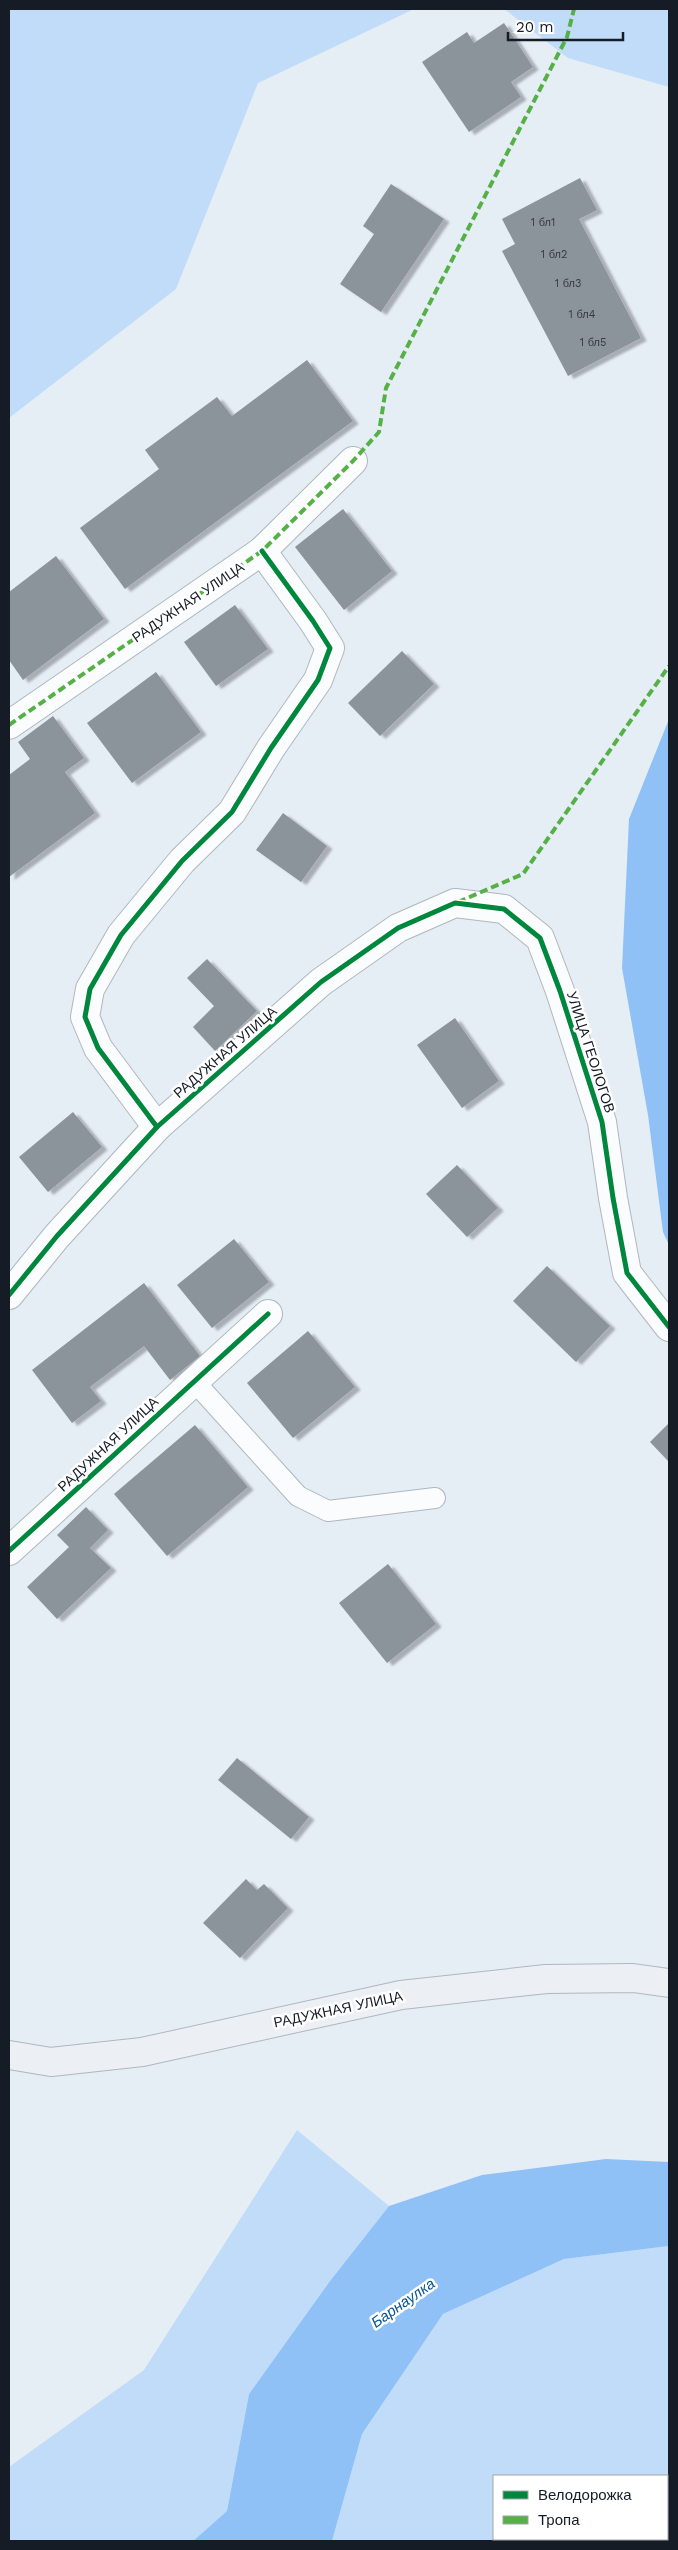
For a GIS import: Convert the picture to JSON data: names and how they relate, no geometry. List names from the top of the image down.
{
  "streets": {
    "main road": ["РАДУЖНАЯ УЛИЦА"],
    "street": ["УЛИЦА ГЕОЛОГОВ"]
  },
  "crossings": [
    ["РАДУЖНАЯ УЛИЦА", "УЛИЦА ГЕОЛОГОВ"]
  ],
  "water": ["Барнаулка"],
  "house_numbers": [
    "1 бл1",
    "1 бл2",
    "1 бл3",
    "1 бл4",
    "1 бл5"
  ],
  "legend": ["Велодорожка", "Тропа"],
  "scale_bar": "20 m"
}
